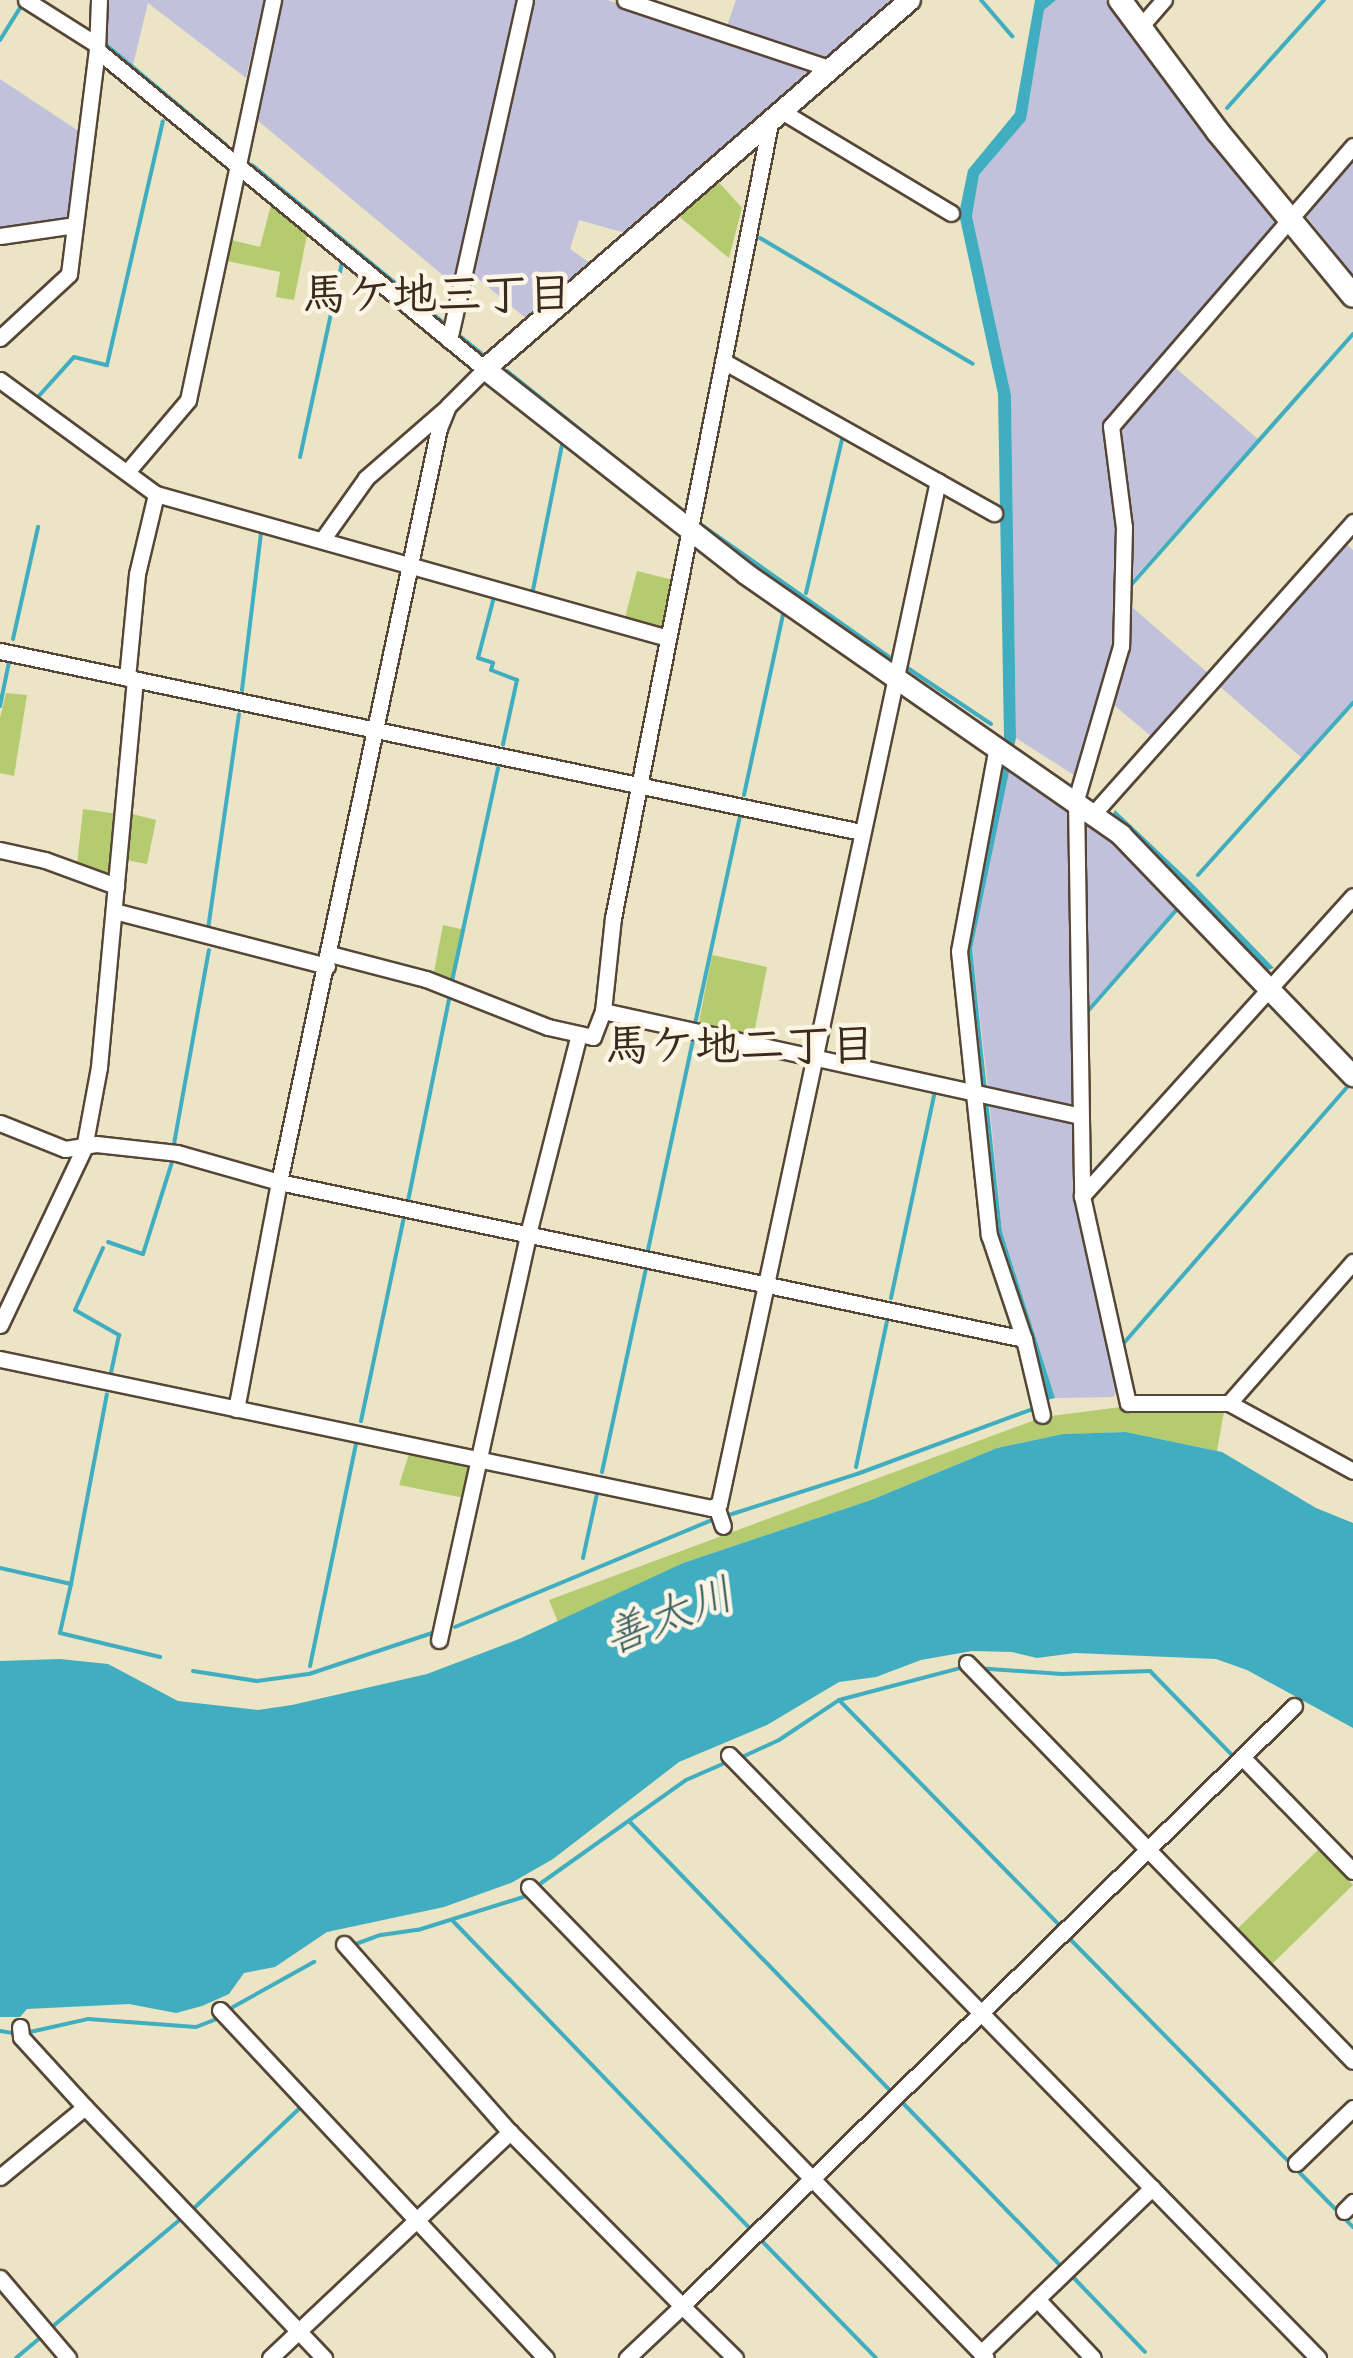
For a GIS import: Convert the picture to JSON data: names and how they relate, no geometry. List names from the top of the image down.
{
  "districts": ["馬ケ地三丁目", "馬ケ地二丁目"],
  "water": ["善太川"]
}
